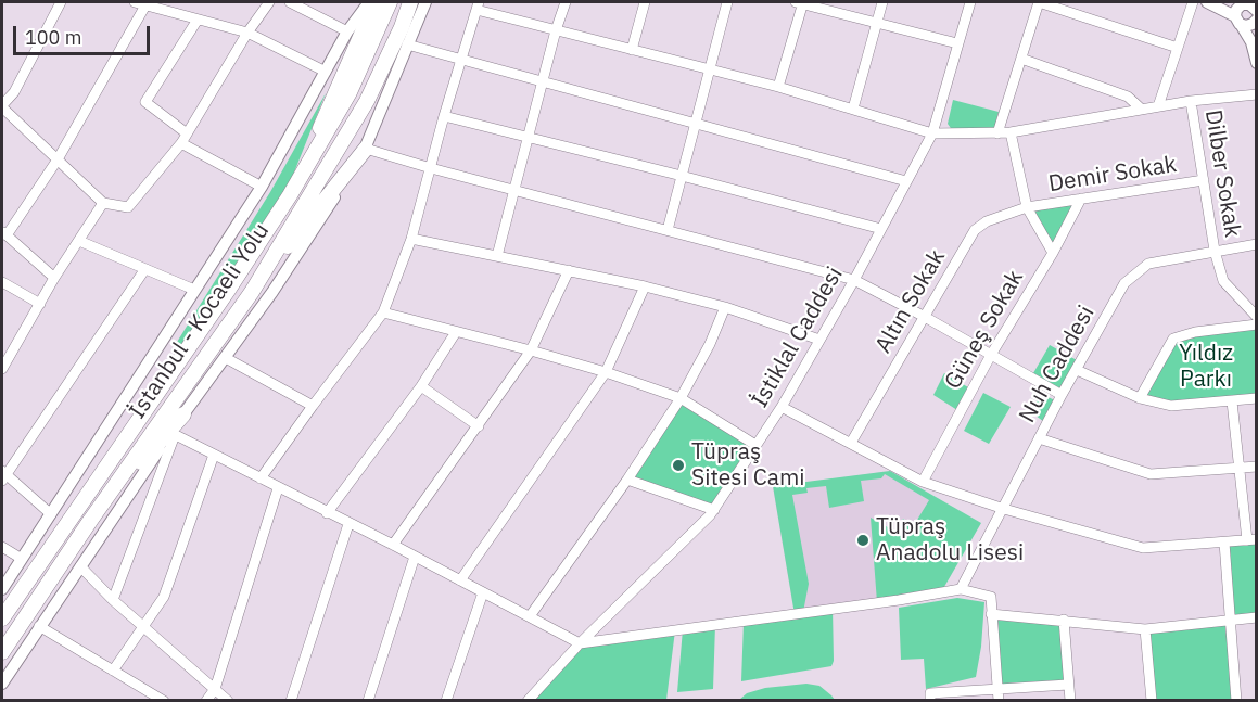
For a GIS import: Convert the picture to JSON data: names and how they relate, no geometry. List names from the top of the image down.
{
  "streets": {
    "highway": ["İstanbul - Kocaeli Yolu"],
    "street": [
      "Dilber Sokak",
      "Demir Sokak",
      "Altın Sokak",
      "Güneş Sokak",
      "İstiklal Caddesi",
      "Nuh Caddesi"
    ]
  },
  "crossings": [
    ["Dilber Sokak", "Demir Sokak"],
    ["Dilber Sokak", "Nuh Caddesi"],
    ["Demir Sokak", "Altın Sokak"],
    ["Demir Sokak", "Güneş Sokak"]
  ],
  "parks": ["Yıldız Parkı"],
  "places": ["Tüpraş Sitesi Cami", "Tüpraş Anadolu Lisesi"],
  "scale_bar": "100 m"
}
